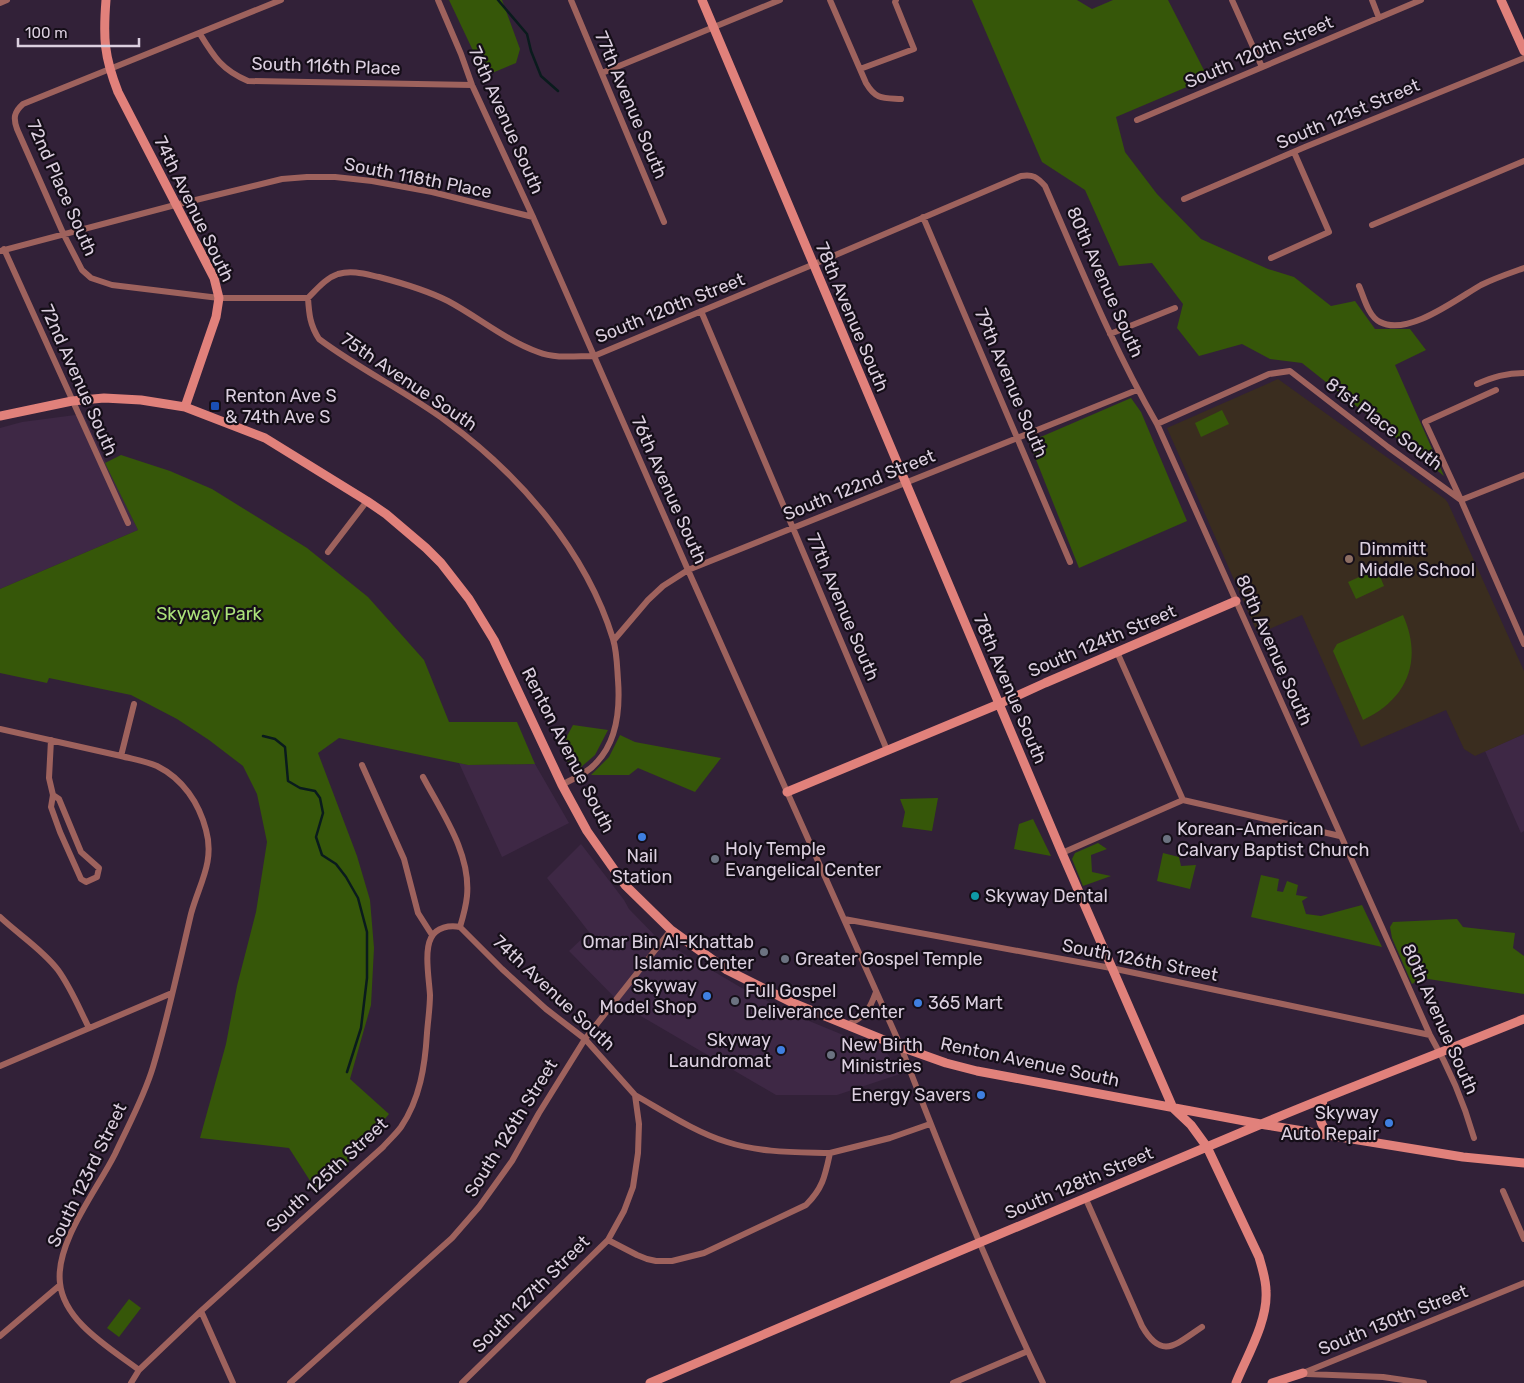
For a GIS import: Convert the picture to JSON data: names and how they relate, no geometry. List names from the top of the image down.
{
  "streets": {
    "street": [
      "South 120th Street",
      "South 116th Place",
      "77th Avenue South",
      "South 121st Street",
      "76th Avenue South",
      "South 118th Place",
      "72nd Place South",
      "74th Avenue South",
      "80th Avenue South",
      "78th Avenue South",
      "72nd Avenue South",
      "75th Avenue South",
      "79th Avenue South",
      "81st Place South",
      "South 122nd Street",
      "South 124th Street",
      "Renton Avenue South",
      "South 126th Street",
      "South 123rd Street",
      "South 125th Street",
      "South 128th Street",
      "South 127th Street",
      "South 130th Street"
    ]
  },
  "crossings": [
    ["South 120th Street", "77th Avenue South"],
    ["South 120th Street", "76th Avenue South"],
    ["South 120th Street", "80th Avenue South"],
    ["South 120th Street", "78th Avenue South"],
    ["South 120th Street", "75th Avenue South"],
    ["South 120th Street", "79th Avenue South"],
    ["South 116th Place", "76th Avenue South"],
    ["77th Avenue South", "South 122nd Street"],
    ["77th Avenue South", "South 124th Street"],
    ["76th Avenue South", "South 118th Place"],
    ["76th Avenue South", "South 122nd Street"],
    ["76th Avenue South", "South 124th Street"],
    ["76th Avenue South", "Renton Avenue South"],
    ["76th Avenue South", "South 126th Street"],
    ["76th Avenue South", "South 128th Street"],
    ["South 118th Place", "72nd Place South"],
    ["South 118th Place", "74th Avenue South"],
    ["72nd Place South", "74th Avenue South"],
    ["74th Avenue South", "Renton Avenue South"],
    ["74th Avenue South", "South 126th Street"],
    ["74th Avenue South", "South 127th Street"],
    ["80th Avenue South", "81st Place South"],
    ["80th Avenue South", "South 122nd Street"],
    ["80th Avenue South", "South 124th Street"],
    ["80th Avenue South", "South 126th Street"],
    ["80th Avenue South", "South 128th Street"],
    ["78th Avenue South", "South 122nd Street"],
    ["78th Avenue South", "South 124th Street"],
    ["78th Avenue South", "Renton Avenue South"],
    ["78th Avenue South", "South 126th Street"],
    ["78th Avenue South", "South 128th Street"],
    ["72nd Avenue South", "Renton Avenue South"],
    ["75th Avenue South", "South 122nd Street"],
    ["75th Avenue South", "Renton Avenue South"],
    ["79th Avenue South", "South 122nd Street"],
    ["Renton Avenue South", "South 126th Street"],
    ["Renton Avenue South", "South 128th Street"],
    ["South 123rd Street", "South 125th Street"]
  ],
  "parks": ["Skyway Park"],
  "places": {
    "transit": ["Renton Ave S & 74th Ave S"],
    "other": [
      "Dimmitt Middle School",
      "Nail Station",
      "Korean-American Calvary Baptist Church",
      "Holy Temple Evangelical Center",
      "Skyway Dental",
      "Omar Bin Al-Khattab Islamic Center",
      "Greater Gospel Temple",
      "Skyway Model Shop",
      "Full Gospel Deliverance Center",
      "365 Mart",
      "Skyway Laundromat",
      "New Birth Ministries",
      "Energy Savers",
      "Skyway Auto Repair"
    ]
  },
  "scale_bar": "100 m"
}
